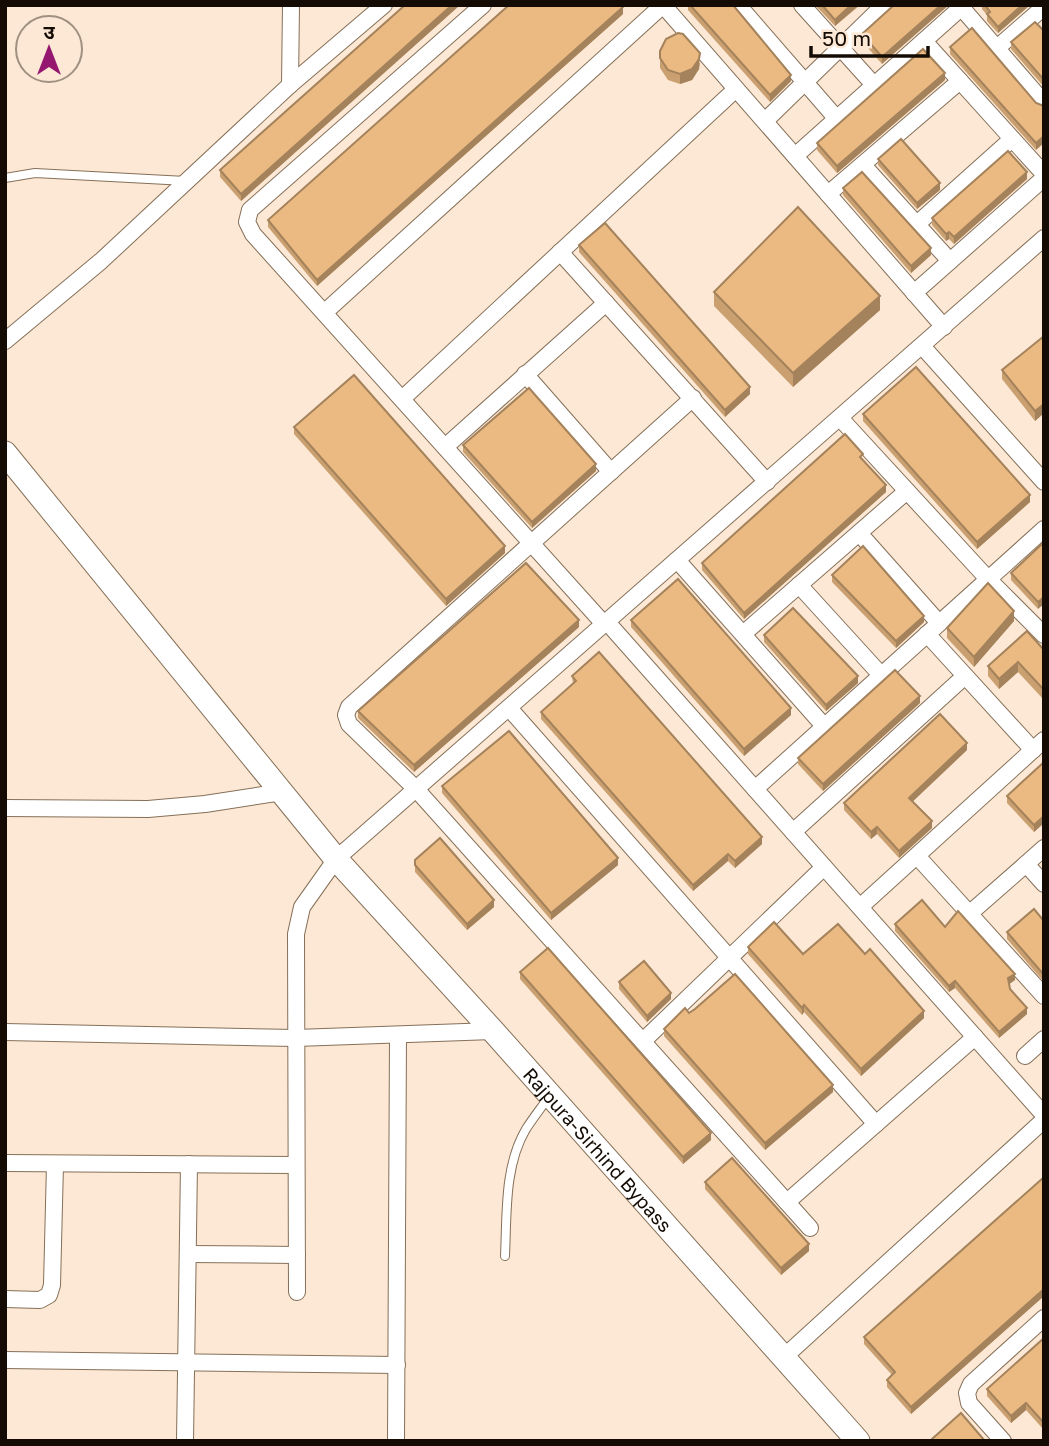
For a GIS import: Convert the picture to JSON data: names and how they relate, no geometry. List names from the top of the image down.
{
  "streets": {
    "main road": ["Rajpura-Sirhind Bypass"]
  },
  "scale_bar": "50 m",
  "north": "top"
}
